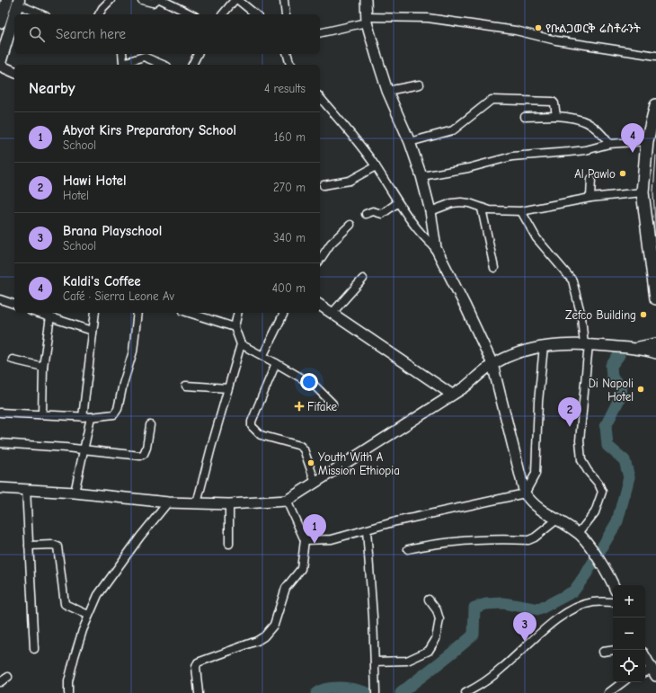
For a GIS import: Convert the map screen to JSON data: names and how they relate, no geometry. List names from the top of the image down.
{
  "places": {
    "other": [
      "የቡልጋወርቅ ሬስቶራንት",
      "Al Pawlo",
      "Zefco Building",
      "Di Napoli Hotel",
      "Youth With A Mission Ethiopia"
    ],
    "health": ["Fifake"]
  },
  "page": {
    "search": "Search here",
    "heading": ["Nearby", "4 results"],
    "list": [
      {
        "mark": "1",
        "name": "Abyot Kirs Preparatory School",
        "note": "School",
        "value": "160 m"
      },
      {
        "mark": "2",
        "name": "Hawi Hotel",
        "note": "Hotel",
        "value": "270 m"
      },
      {
        "mark": "3",
        "name": "Brana Playschool",
        "note": "School",
        "value": "340 m"
      },
      {
        "mark": "4",
        "name": "Kaldi's Coffee",
        "note": "Café · Sierra Leone Av",
        "value": "400 m"
      }
    ],
    "pins": [
      "4",
      "2",
      "1",
      "3"
    ],
    "map_buttons": ["+", "−"]
  }
}
